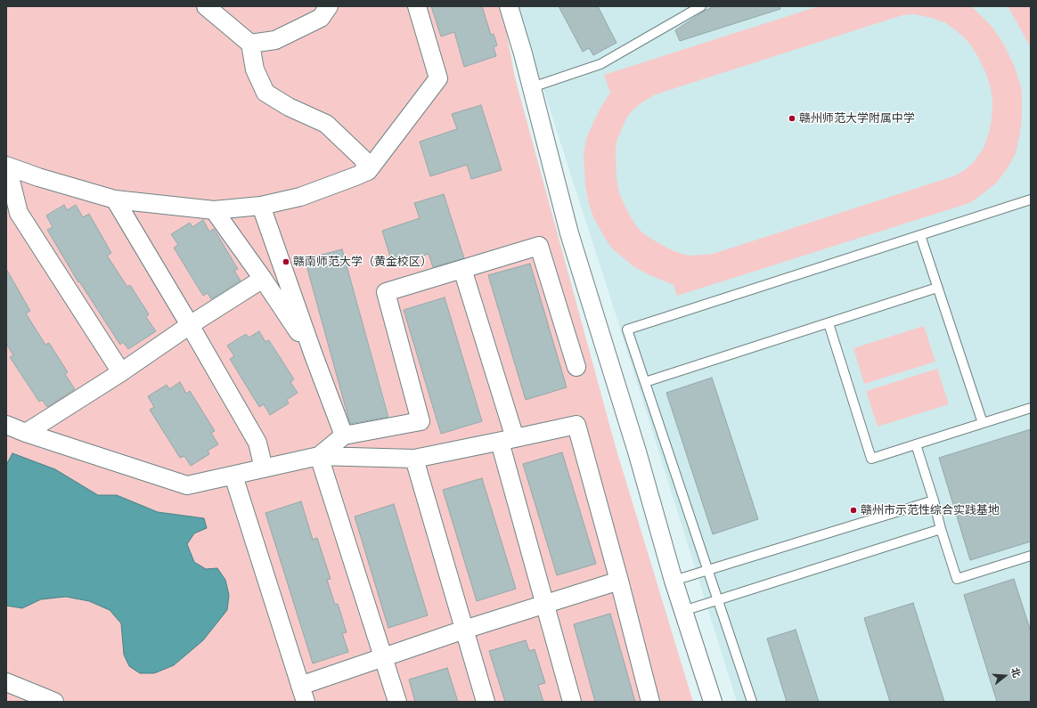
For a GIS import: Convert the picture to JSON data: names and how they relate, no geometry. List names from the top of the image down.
{
  "places": ["赣州师范大学附属中学", "赣南师范大学（黄金校区）", "赣州市示范性综合实践基地"],
  "north": "right"
}
